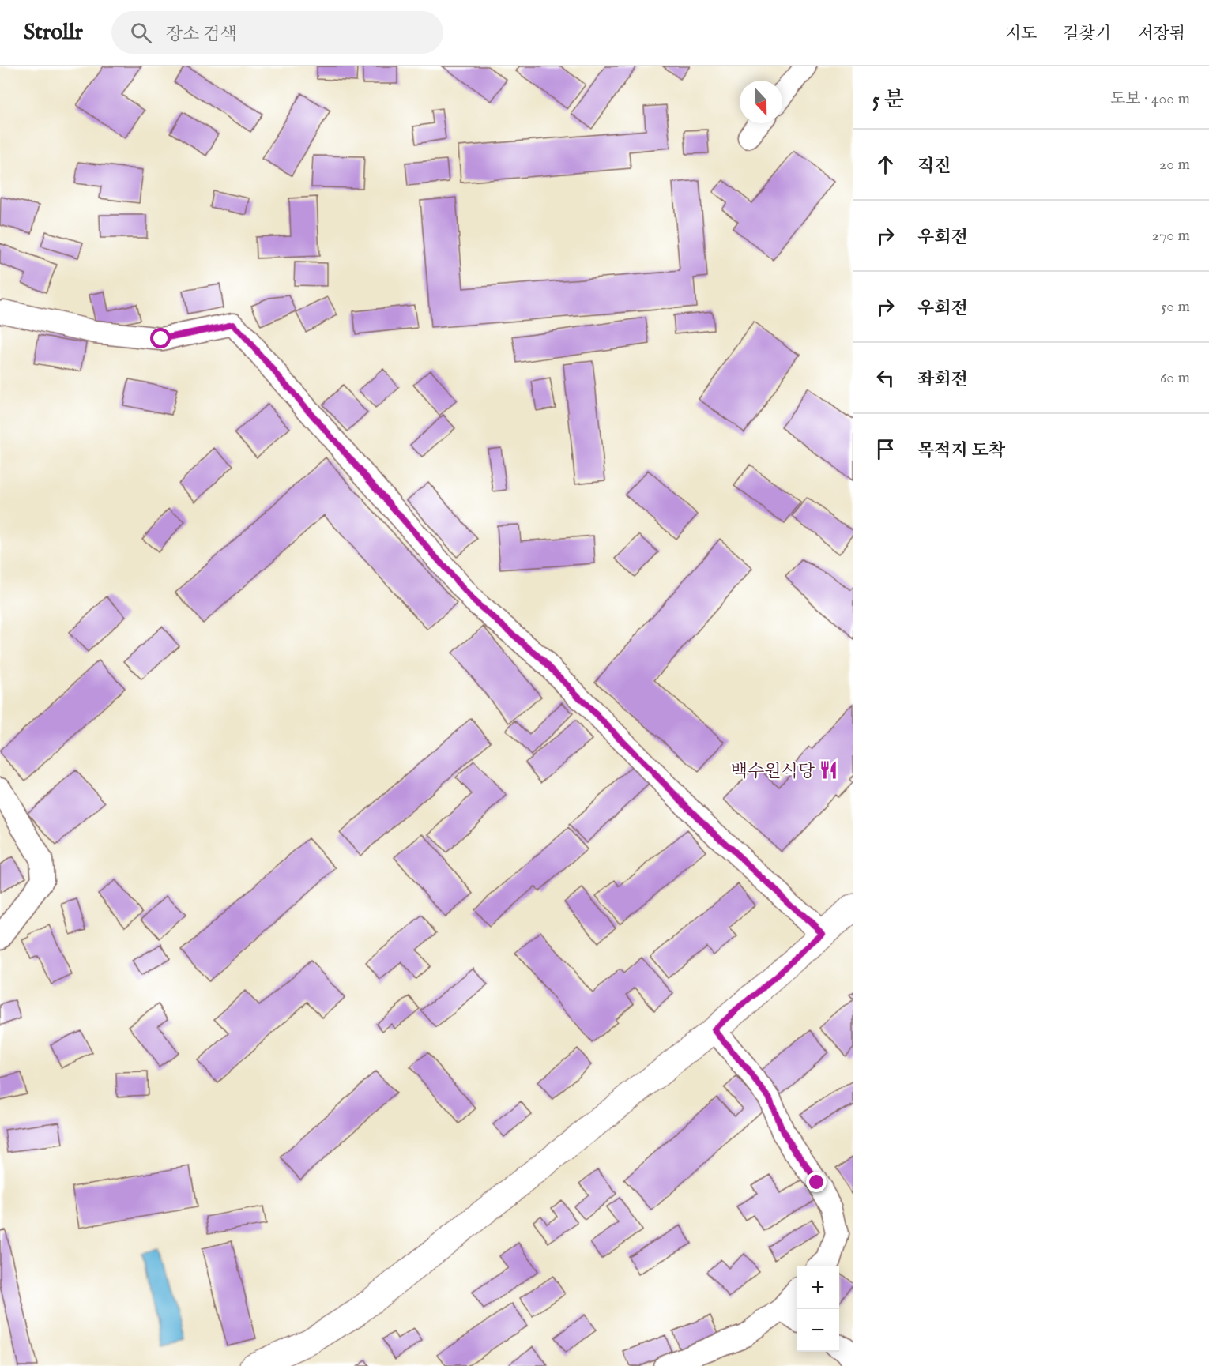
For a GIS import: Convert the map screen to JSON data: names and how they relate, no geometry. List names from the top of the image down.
{
  "places": {
    "restaurant": ["백수원식당"]
  },
  "north": "bottom",
  "page": {
    "header": "Strollr",
    "search": "장소 검색",
    "nav": ["지도", "길찾기", "저장됨"],
    "heading": ["5 분", "도보 · 400 m"],
    "list": [
      ["직진", "20 m"],
      ["우회전", "270 m"],
      ["우회전", "50 m"],
      ["좌회전", "60 m"],
      "목적지 도착"
    ],
    "map_buttons": ["+", "−"]
  }
}
